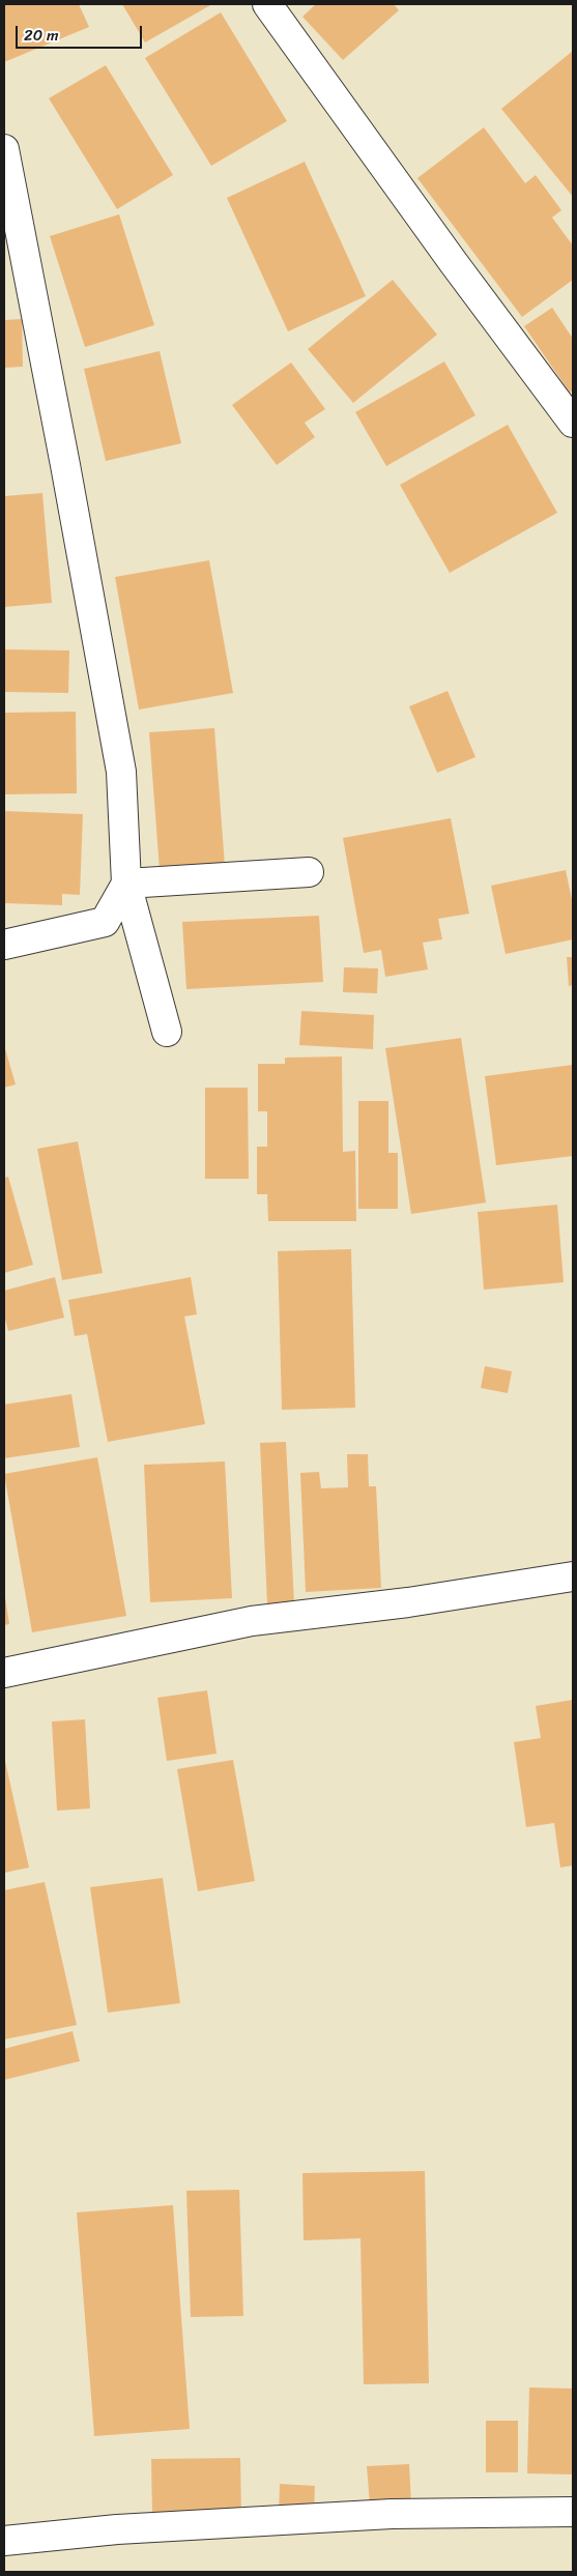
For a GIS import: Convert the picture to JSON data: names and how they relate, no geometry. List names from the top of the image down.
{
  "scale_bar": "20 m"
}
